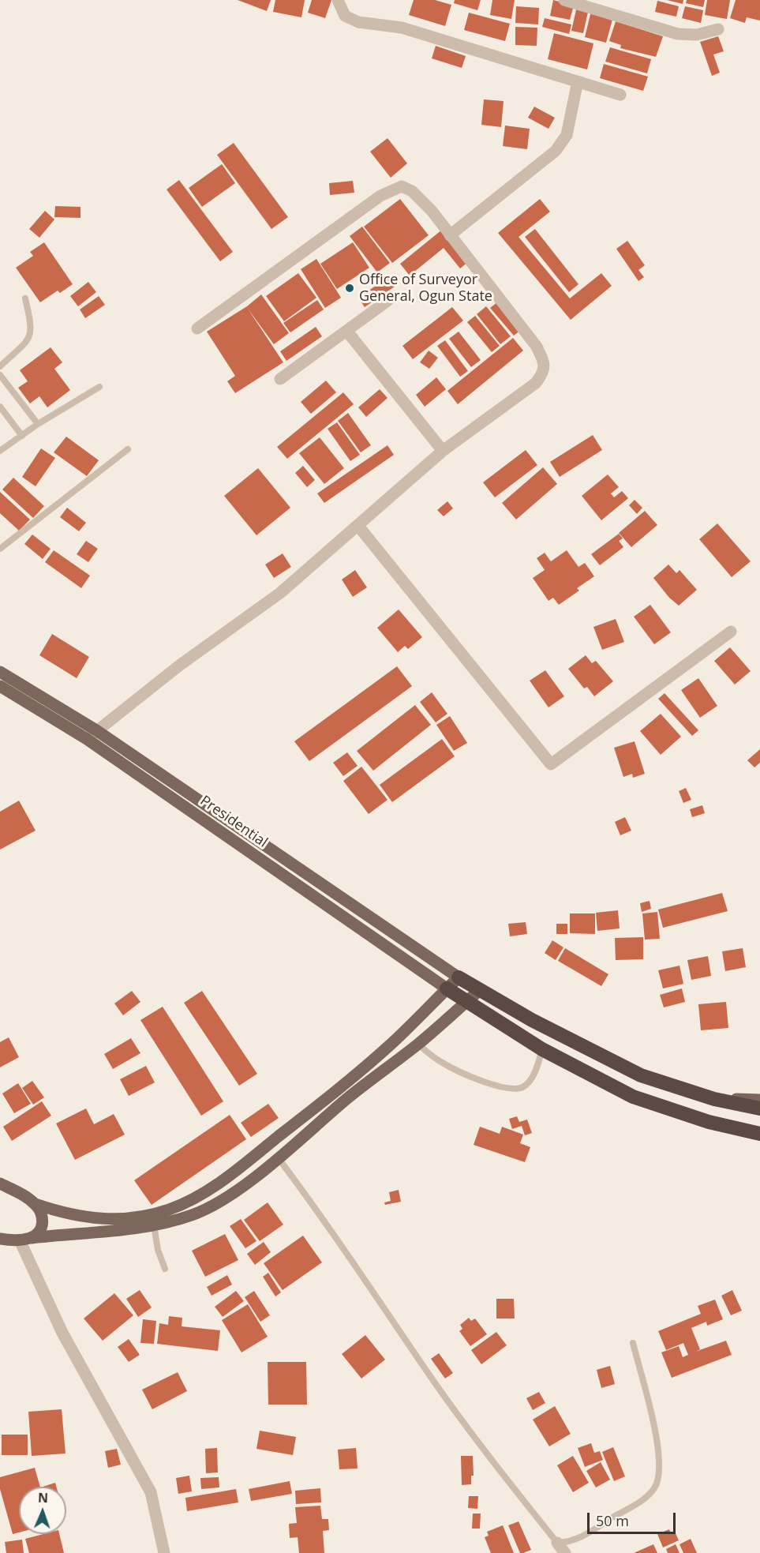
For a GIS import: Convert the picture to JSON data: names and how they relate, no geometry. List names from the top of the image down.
{
  "streets": {
    "main road": ["Presidential"]
  },
  "places": ["Office of Surveyor General, Ogun State"],
  "scale_bar": "50 m",
  "north": "top"
}
